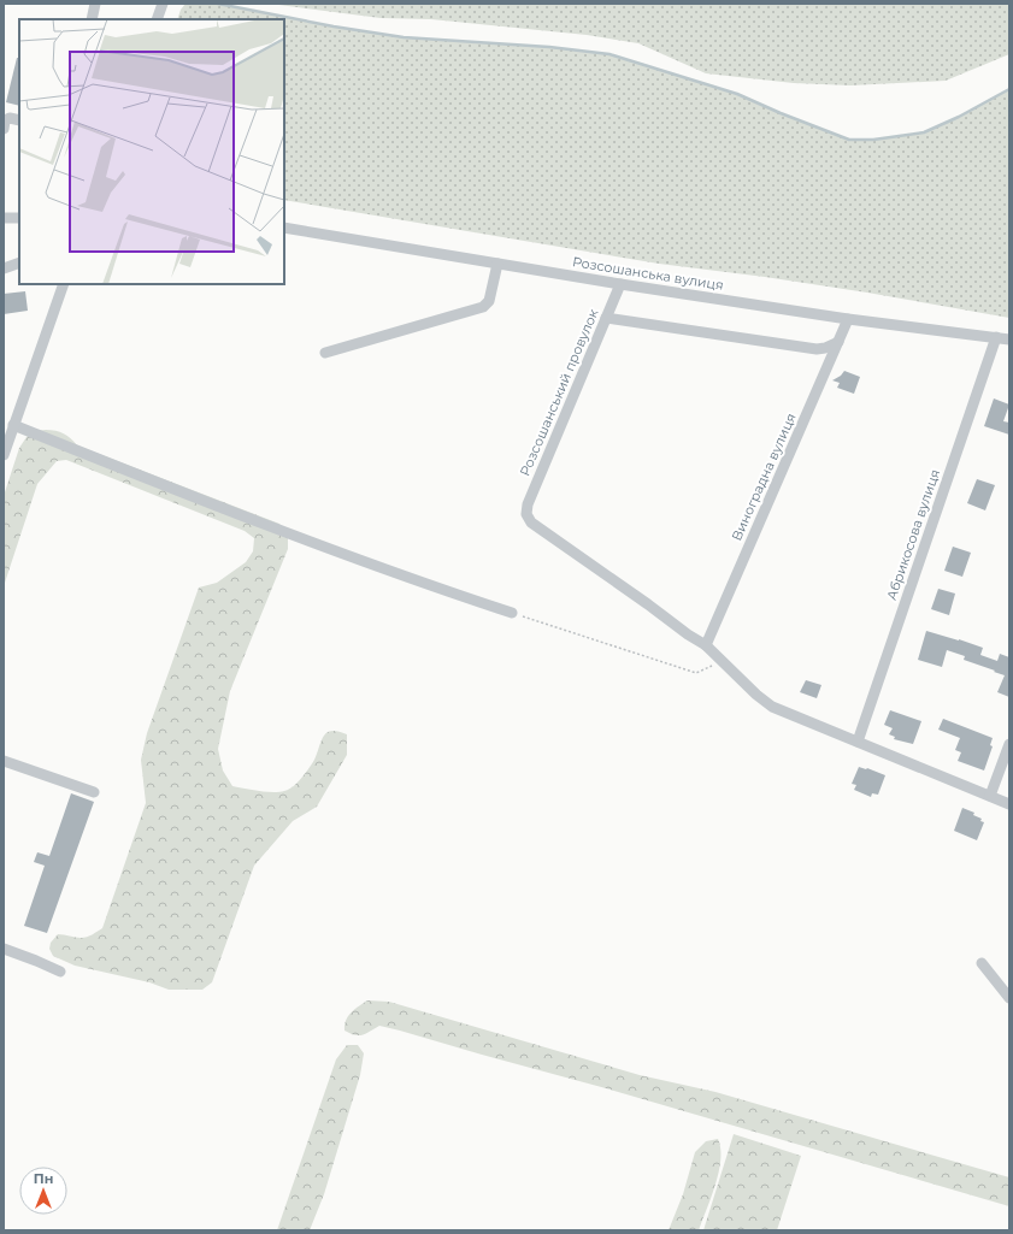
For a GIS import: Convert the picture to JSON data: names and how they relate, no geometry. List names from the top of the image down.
{
  "streets": {
    "street": [
      "Розсошанська вулиця",
      "Розсошанський провулок",
      "Виноградна вулиця",
      "Абрикосова вулиця"
    ]
  },
  "crossings": [
    ["Розсошанська вулиця", "Розсошанський провулок"],
    ["Розсошанська вулиця", "Виноградна вулиця"],
    ["Розсошанська вулиця", "Абрикосова вулиця"],
    ["Розсошанський провулок", "Виноградна вулиця"]
  ],
  "north": "top"
}
